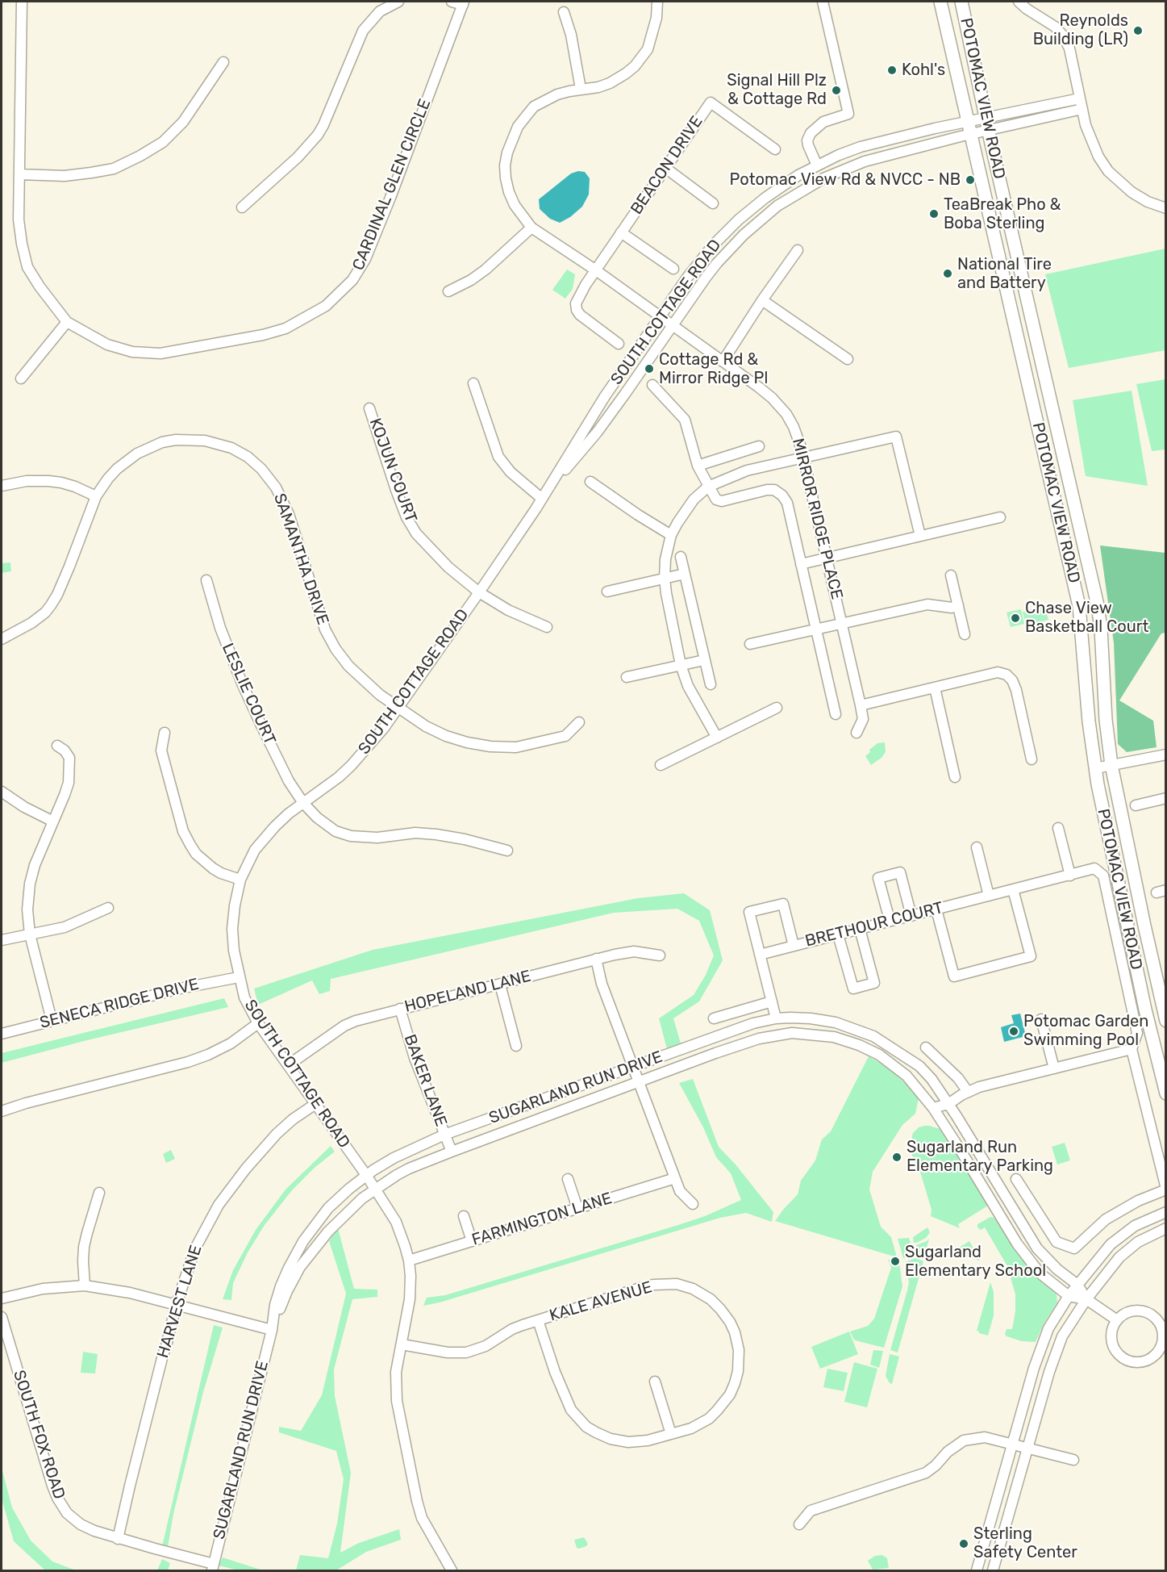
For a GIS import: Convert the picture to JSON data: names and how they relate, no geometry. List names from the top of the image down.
{
  "streets": {
    "main road": ["POTOMAC VIEW ROAD"],
    "street": [
      "BEACON DRIVE",
      "CARDINAL GLEN CIRCLE",
      "SOUTH COTTAGE ROAD",
      "KOJUN COURT",
      "MIRROR RIDGE PLACE",
      "SAMANTHA DRIVE",
      "LESLIE COURT",
      "BRETHOUR COURT",
      "HOPELAND LANE",
      "SENECA RIDGE DRIVE",
      "BAKER LANE",
      "SUGARLAND RUN DRIVE",
      "FARMINGTON LANE",
      "HARVEST LANE",
      "KALE AVENUE",
      "SOUTH FOX ROAD"
    ]
  },
  "crossings": [
    ["POTOMAC VIEW ROAD", "SOUTH COTTAGE ROAD"],
    ["BEACON DRIVE", "MIRROR RIDGE PLACE"],
    ["SOUTH COTTAGE ROAD", "KOJUN COURT"],
    ["SOUTH COTTAGE ROAD", "MIRROR RIDGE PLACE"],
    ["SOUTH COTTAGE ROAD", "SAMANTHA DRIVE"],
    ["SOUTH COTTAGE ROAD", "LESLIE COURT"],
    ["SOUTH COTTAGE ROAD", "HOPELAND LANE"],
    ["SOUTH COTTAGE ROAD", "SENECA RIDGE DRIVE"],
    ["SOUTH COTTAGE ROAD", "SUGARLAND RUN DRIVE"],
    ["SOUTH COTTAGE ROAD", "FARMINGTON LANE"],
    ["SOUTH COTTAGE ROAD", "HARVEST LANE"],
    ["SOUTH COTTAGE ROAD", "KALE AVENUE"],
    ["HOPELAND LANE", "BAKER LANE"],
    ["BAKER LANE", "SUGARLAND RUN DRIVE"],
    ["SUGARLAND RUN DRIVE", "SOUTH FOX ROAD"],
    ["HARVEST LANE", "SOUTH FOX ROAD"]
  ],
  "places": [
    "Reynolds Building (LR)",
    "Kohl's",
    "Signal Hill Plz & Cottage Rd",
    "Potomac View Rd & NVCC - NB",
    "TeaBreak Pho & Boba Sterling",
    "National Tire and Battery",
    "Cottage Rd & Mirror Ridge Pl",
    "Chase View Basketball Court",
    "Potomac Garden Swimming Pool",
    "Sugarland Run Elementary Parking",
    "Sugarland Elementary School",
    "Sterling Safety Center"
  ]
}
